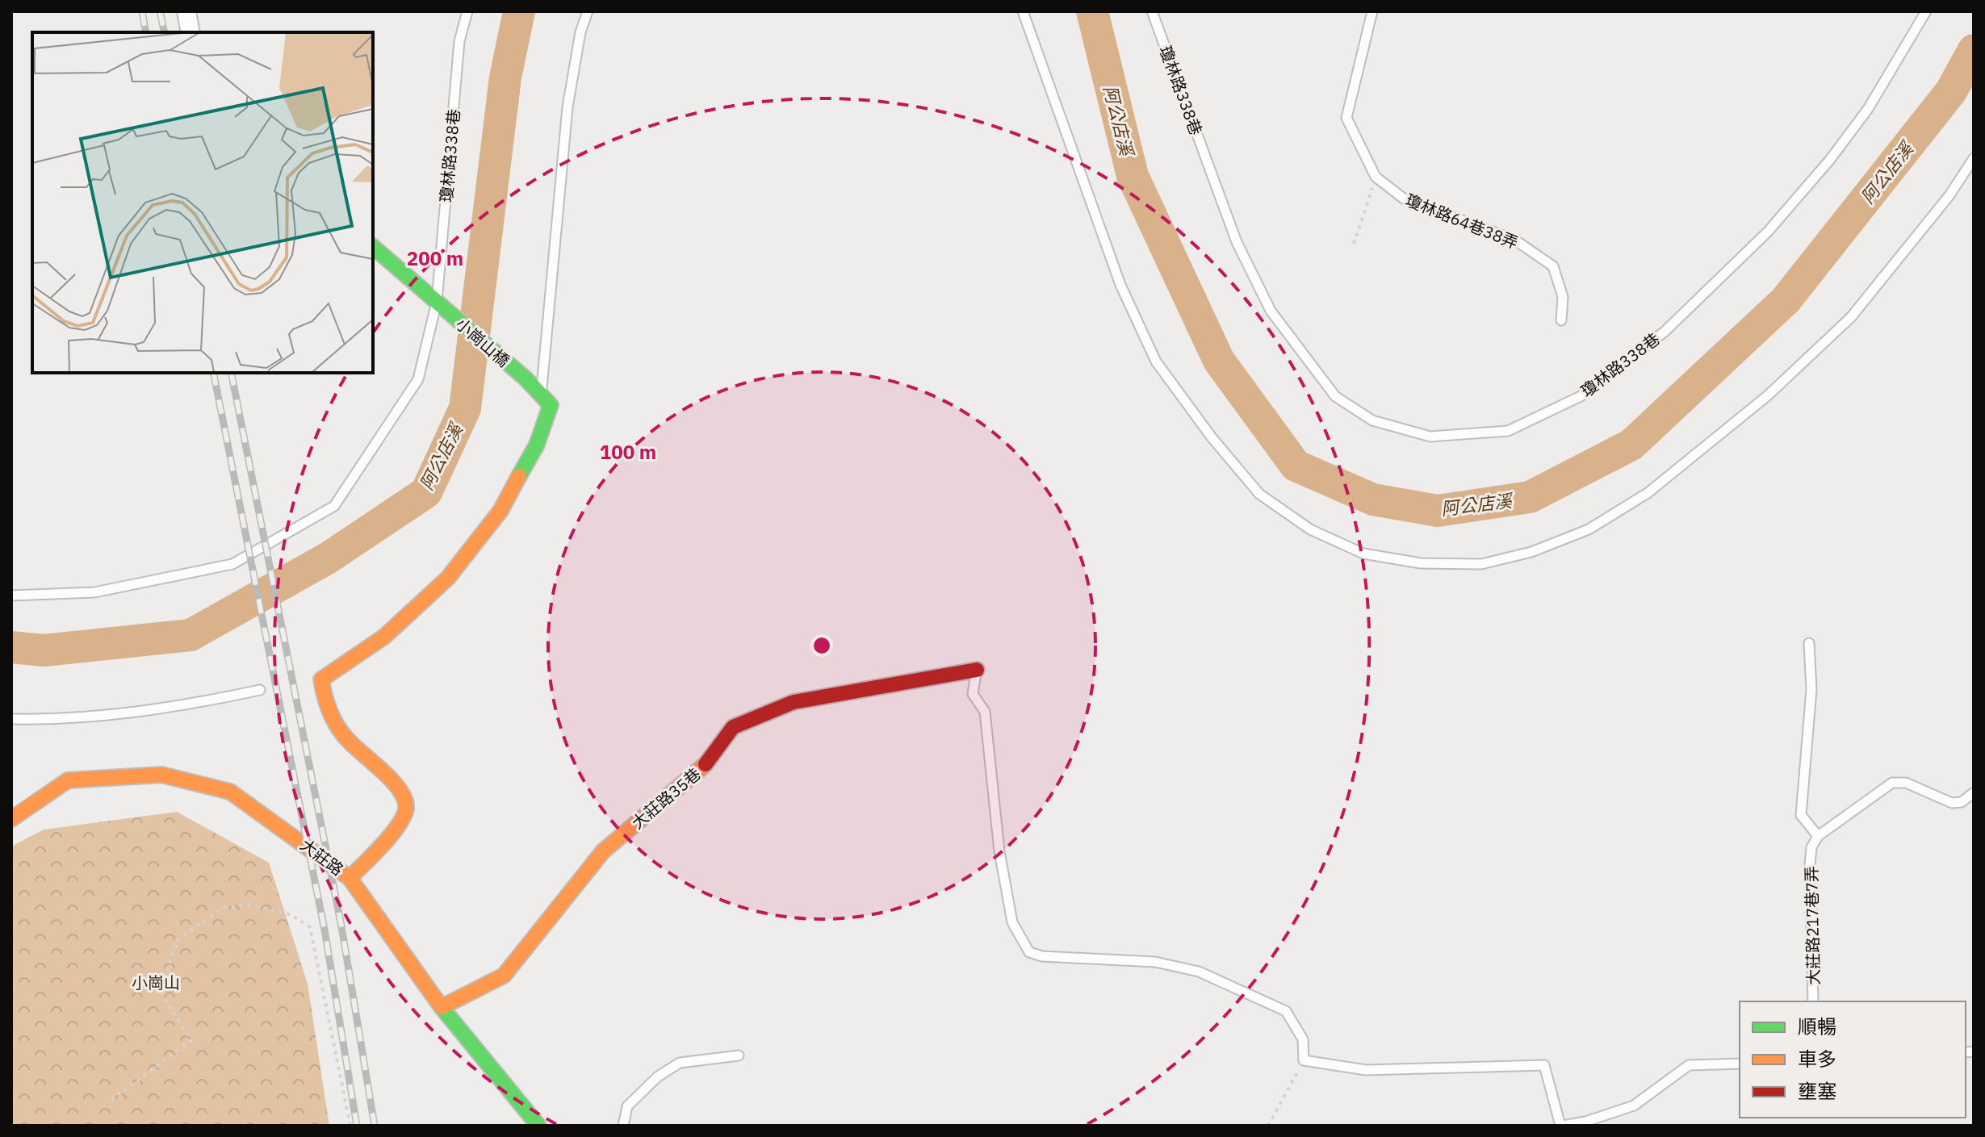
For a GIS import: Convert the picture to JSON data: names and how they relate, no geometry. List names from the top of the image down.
{
  "streets": {
    "street": ["小崗山橋", "大莊路35巷", "大莊路"],
    "lane": ["瓊林路338巷", "瓊林路64巷38弄", "大莊路217巷7弄"]
  },
  "crossings": [
    ["瓊林路338巷", "小崗山橋"],
    ["大莊路35巷", "大莊路"]
  ],
  "water": ["阿公店溪"],
  "parks": ["小崗山"],
  "legend": ["順暢", "車多", "壅塞"],
  "rings": ["200 m", "100 m"]
}
